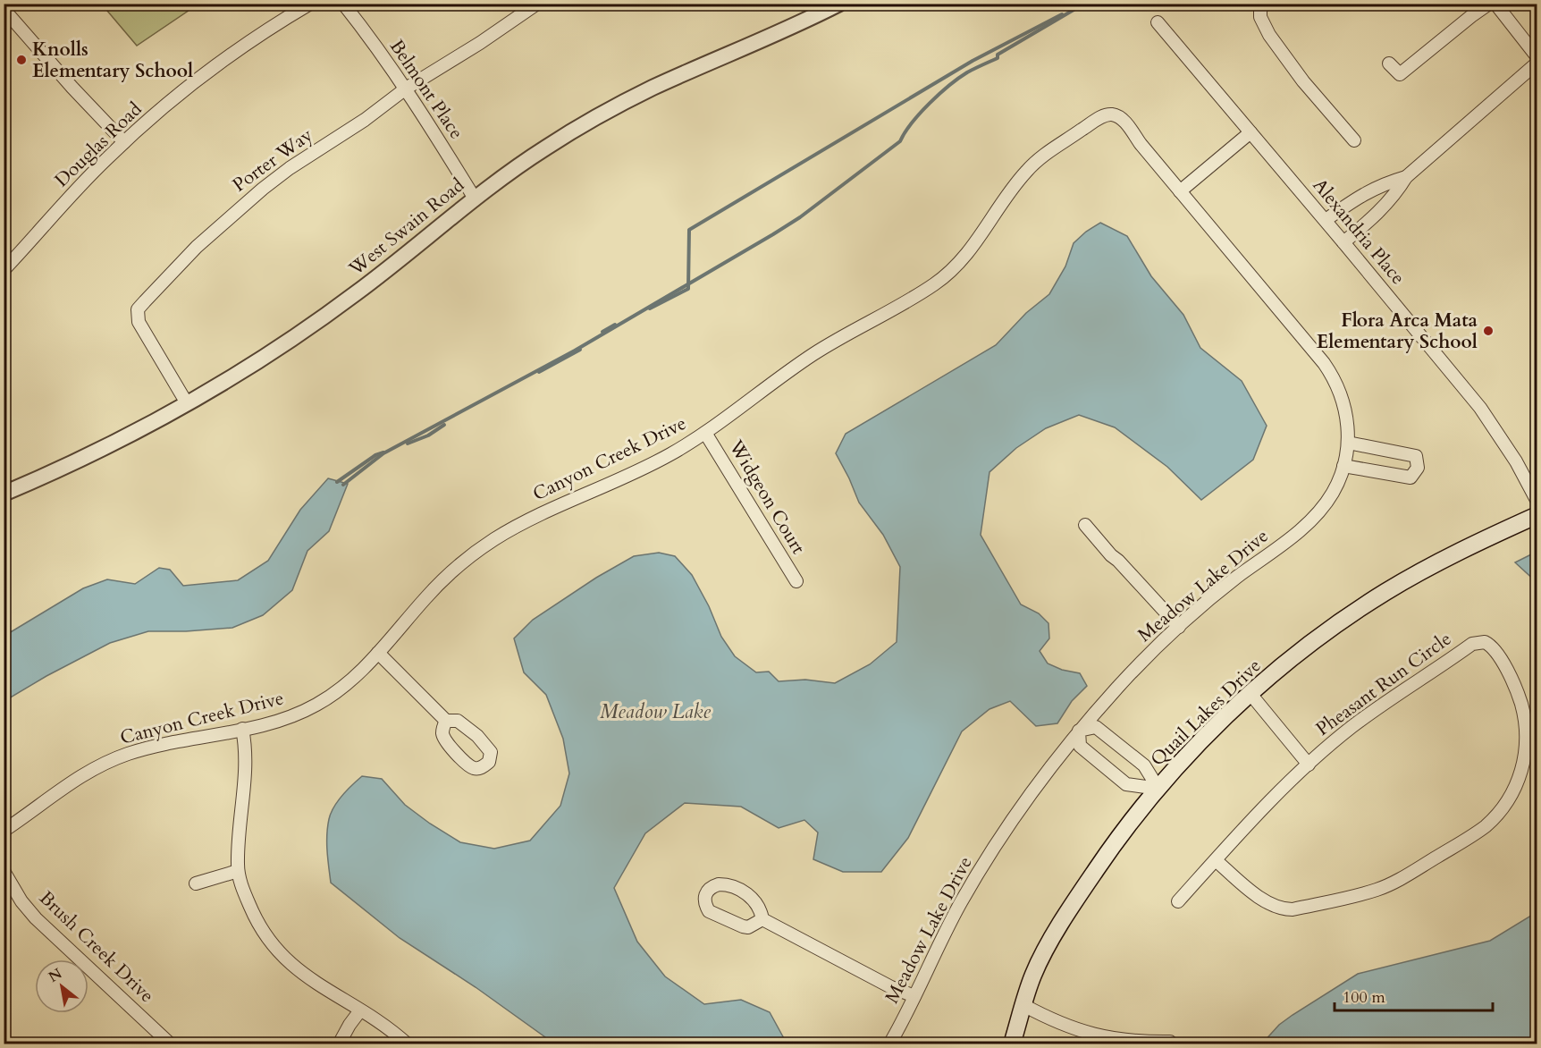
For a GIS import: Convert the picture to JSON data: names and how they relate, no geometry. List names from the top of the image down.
{
  "streets": {
    "main road": ["Quail Lakes Drive"],
    "street": [
      "Belmont Place",
      "Douglas Road",
      "Porter Way",
      "West Swain Road",
      "Alexandria Place",
      "Canyon Creek Drive",
      "Widgeon Court",
      "Meadow Lake Drive",
      "Pheasant Run Circle",
      "Brush Creek Drive"
    ]
  },
  "crossings": [
    ["Belmont Place", "Porter Way"],
    ["Belmont Place", "West Swain Road"],
    ["Porter Way", "West Swain Road"],
    ["Canyon Creek Drive", "Widgeon Court"],
    ["Canyon Creek Drive", "Meadow Lake Drive"],
    ["Pheasant Run Circle", "Quail Lakes Drive"]
  ],
  "water": ["Meadow Lake"],
  "places": ["Knolls Elementary School", "Flora Arca Mata Elementary School"],
  "scale_bar": "100 m",
  "north": "top left"
}
